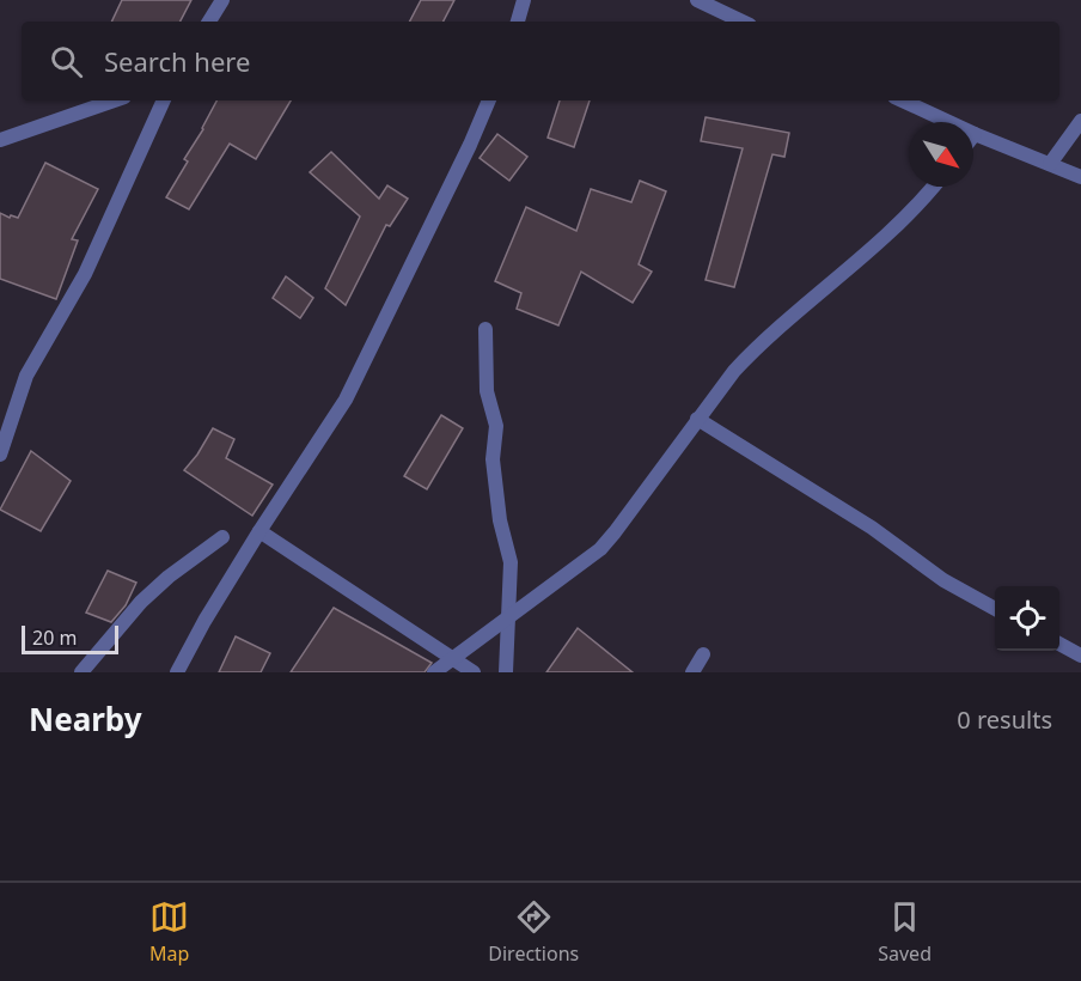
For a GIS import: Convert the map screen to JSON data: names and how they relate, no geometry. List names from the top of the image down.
{
  "scale_bar": "20 m",
  "north": "bottom right",
  "page": {
    "search": "Search here",
    "scale": "20 m",
    "heading": ["Nearby", "0 results"],
    "nav": ["Map", "Directions", "Saved"]
  }
}
